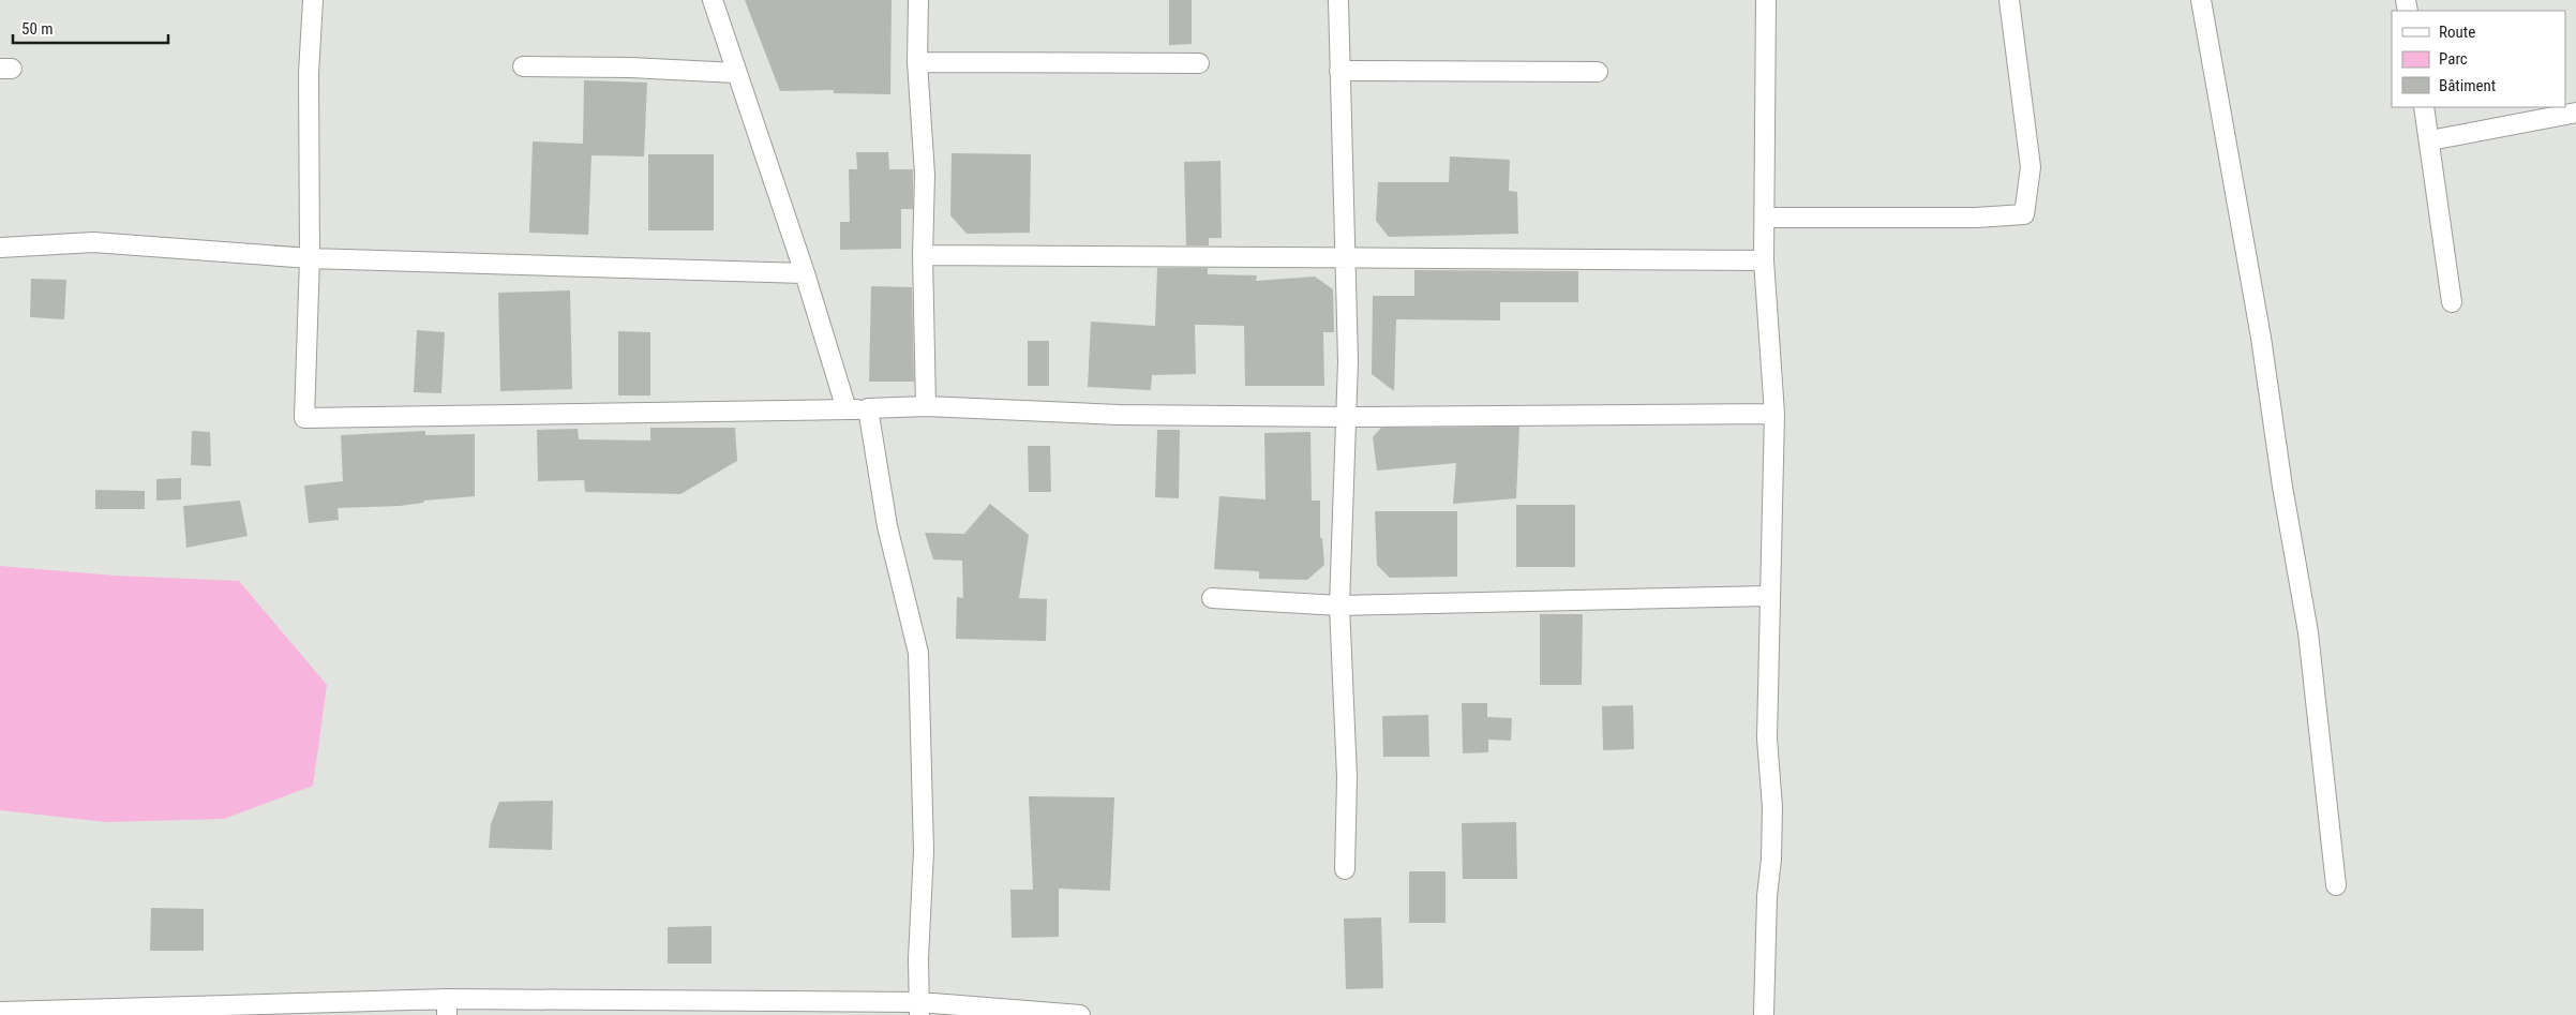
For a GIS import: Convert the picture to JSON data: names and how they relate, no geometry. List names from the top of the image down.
{
  "legend": ["Route", "Parc", "Bâtiment"],
  "scale_bar": "50 m"
}
